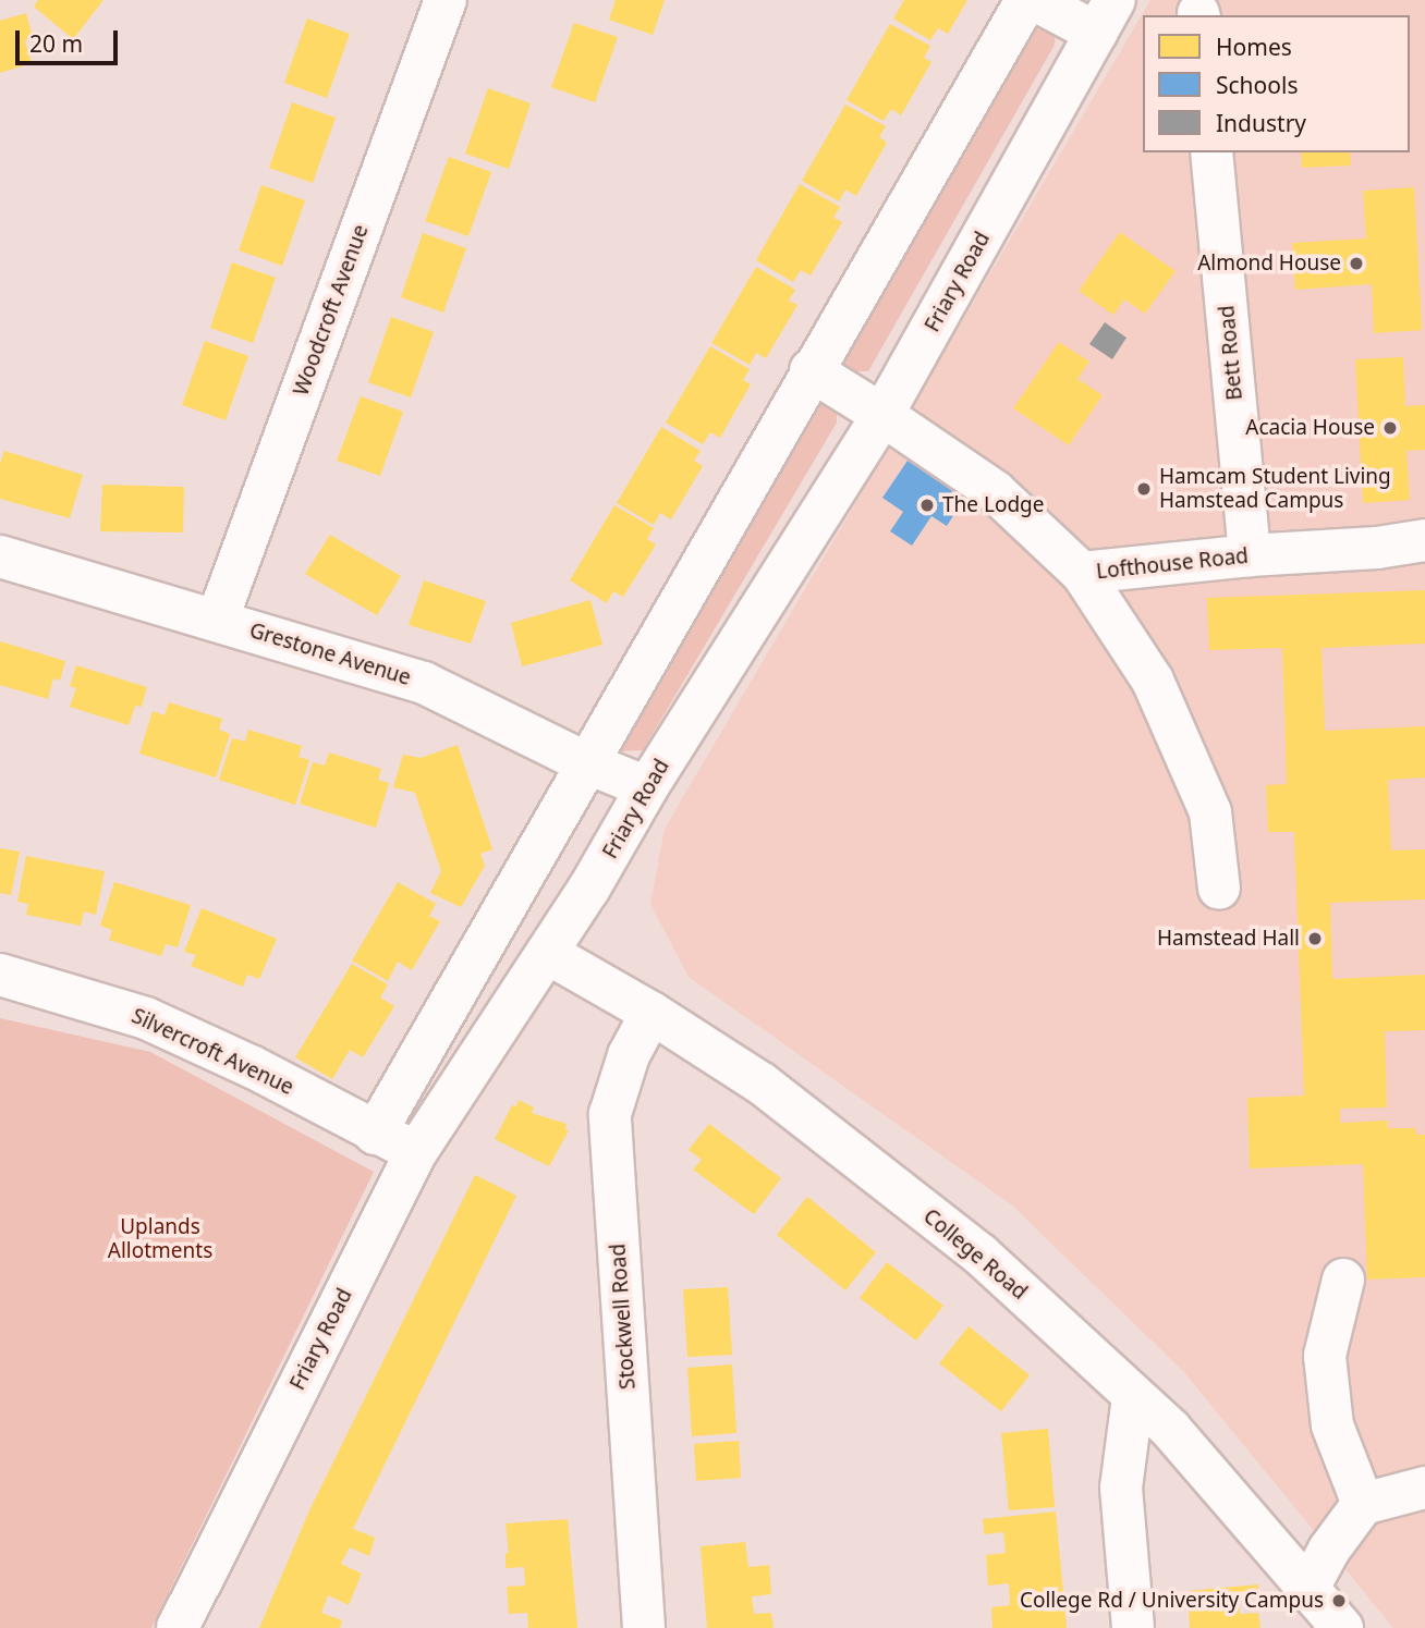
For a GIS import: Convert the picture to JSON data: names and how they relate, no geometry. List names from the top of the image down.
{
  "streets": {
    "street": [
      "Friary Road",
      "Woodcroft Avenue",
      "Bett Road",
      "Lofthouse Road",
      "Grestone Avenue",
      "Silvercroft Avenue",
      "College Road",
      "Stockwell Road"
    ]
  },
  "crossings": [
    ["Friary Road", "Lofthouse Road"],
    ["Friary Road", "Grestone Avenue"],
    ["Friary Road", "Silvercroft Avenue"],
    ["Friary Road", "College Road"],
    ["Woodcroft Avenue", "Grestone Avenue"],
    ["Bett Road", "Lofthouse Road"],
    ["College Road", "Stockwell Road"]
  ],
  "parks": ["Uplands Allotments"],
  "places": [
    "Almond House",
    "Acacia House",
    "Hamcam Student Living Hamstead Campus",
    "The Lodge",
    "Hamstead Hall",
    "College Rd / University Campus"
  ],
  "legend": ["Homes", "Schools", "Industry"],
  "scale_bar": "20 m"
}
